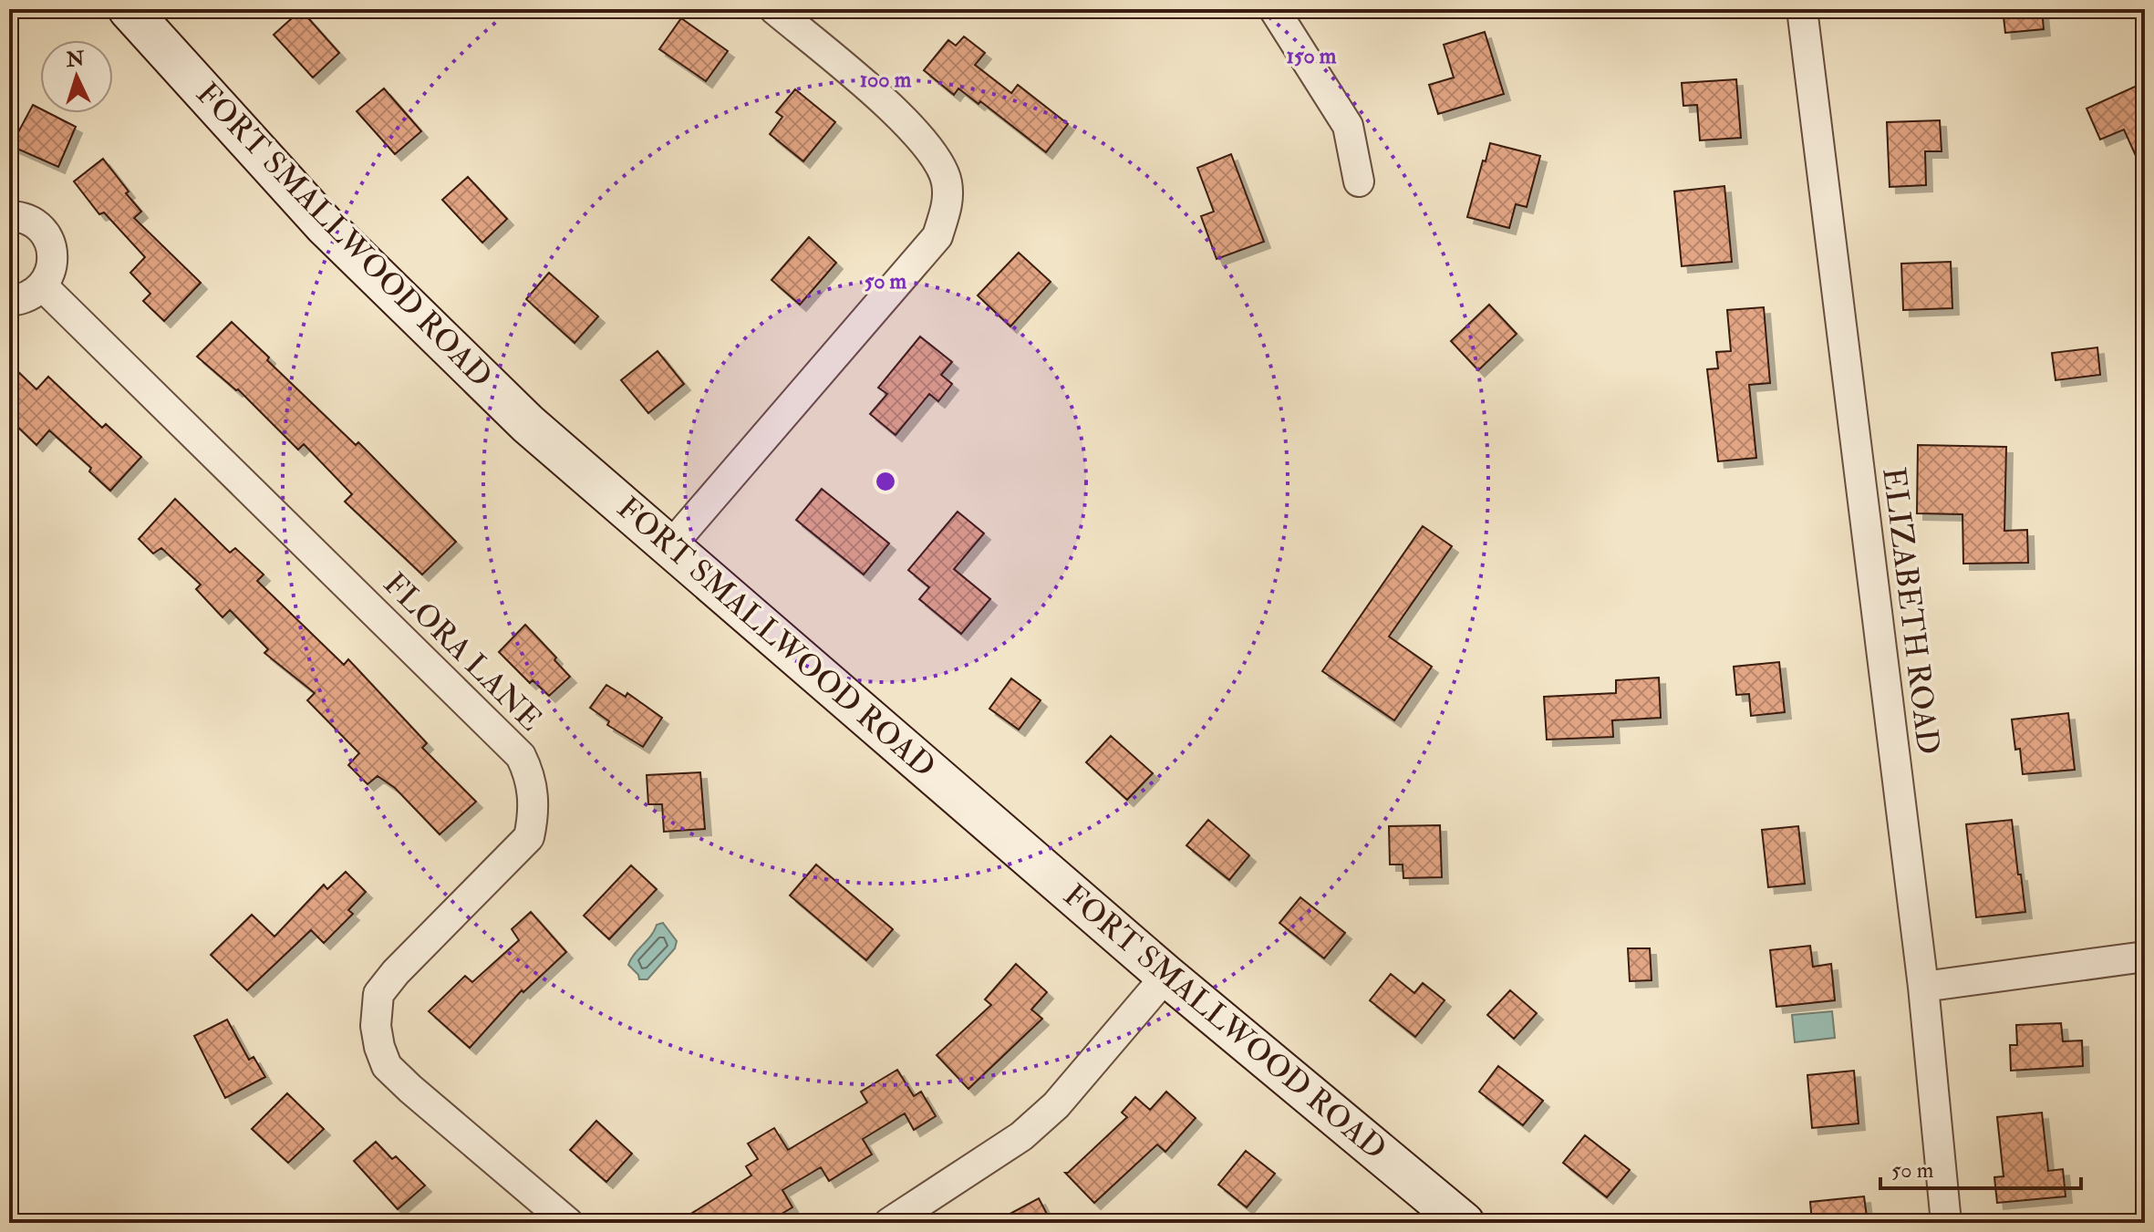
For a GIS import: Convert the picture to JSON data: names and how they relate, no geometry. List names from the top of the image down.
{
  "streets": {
    "main road": ["FORT SMALLWOOD ROAD"],
    "street": ["ELIZABETH ROAD", "FLORA LANE"]
  },
  "scale_bar": "50 m",
  "north": "top",
  "rings": ["150 m", "100 m", "50 m"]
}
